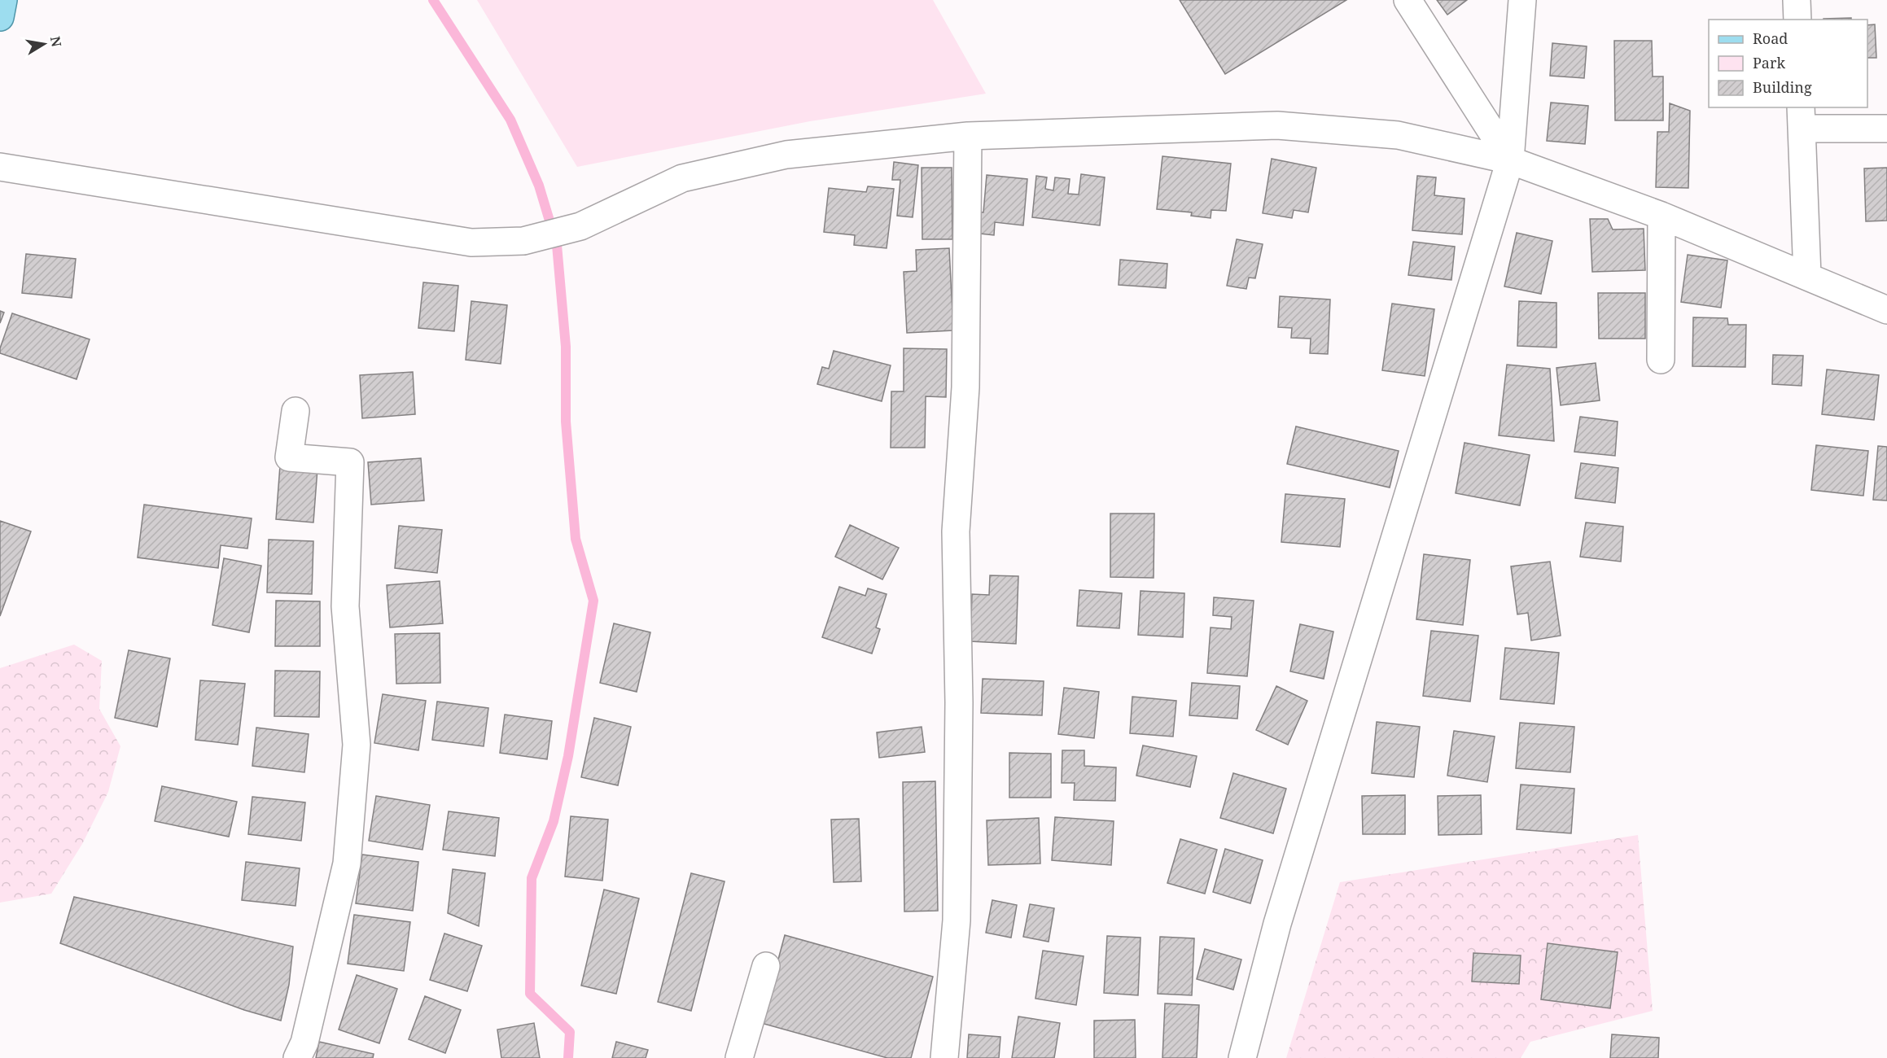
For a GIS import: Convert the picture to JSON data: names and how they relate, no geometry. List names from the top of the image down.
{
  "legend": ["Road", "Park", "Building"],
  "north": "right"
}
